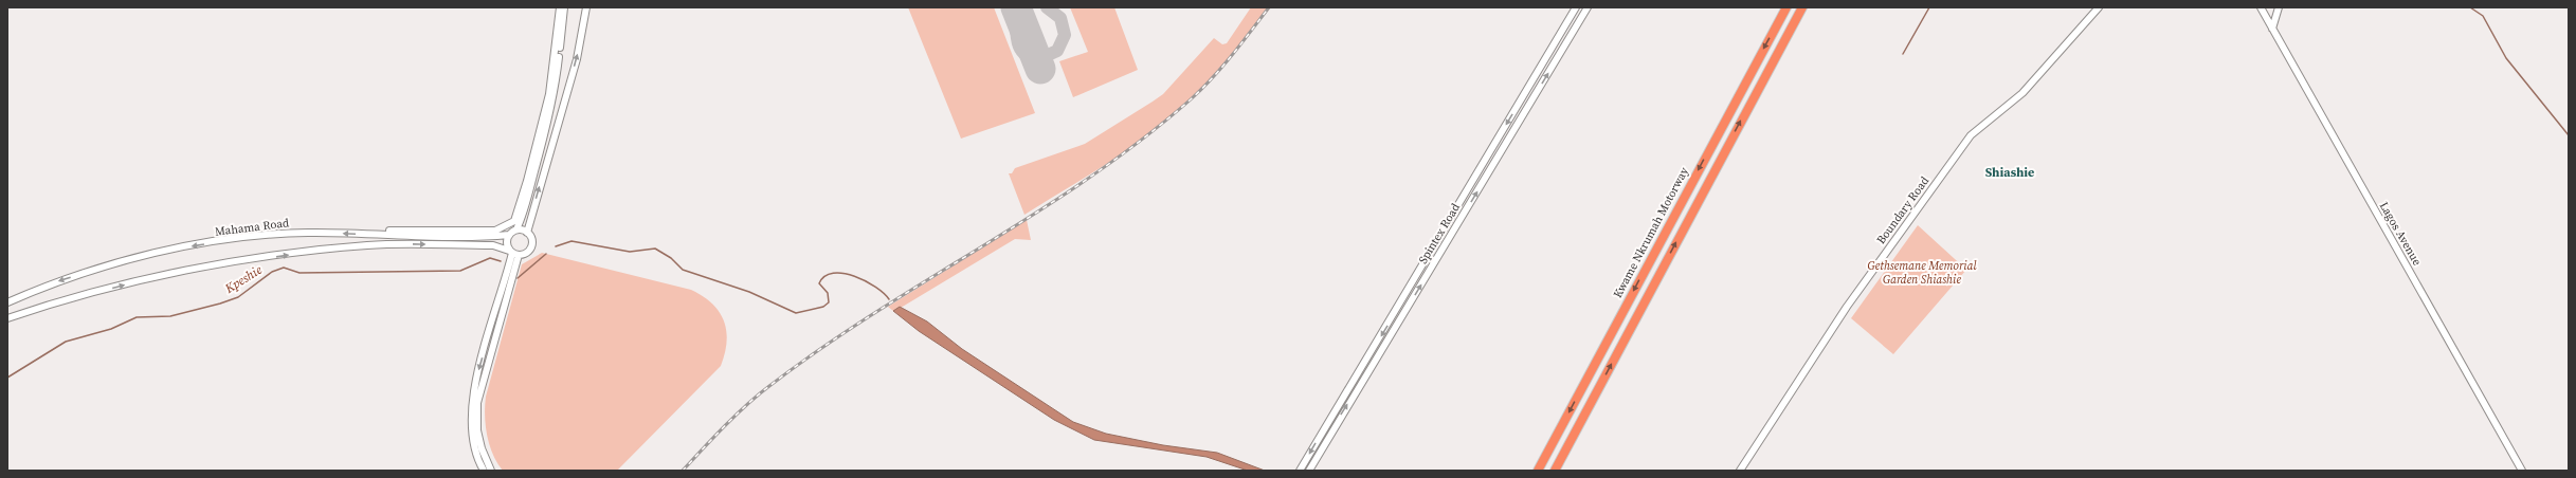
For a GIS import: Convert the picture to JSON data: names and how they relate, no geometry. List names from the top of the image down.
{
  "streets": {
    "highway": ["Kwame Nkrumah Motorway"],
    "main road": [
      "Boundary Road",
      "Mahama Road",
      "Spintex Road",
      "Lagos Avenue"
    ]
  },
  "districts": ["Shiashie"],
  "water": ["Kpeshie"],
  "parks": ["Gethsemane Memorial Garden Shiashie"]
}
